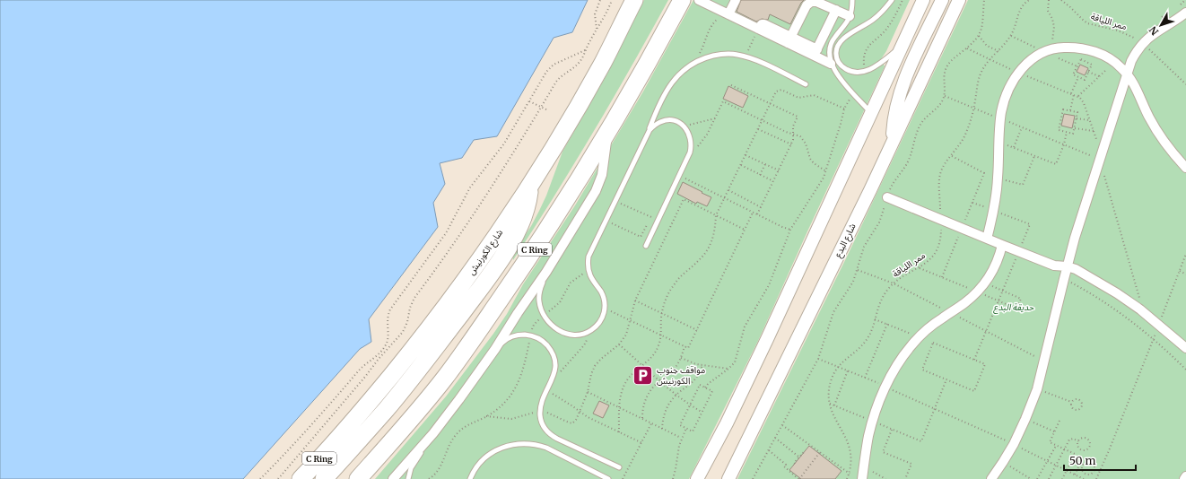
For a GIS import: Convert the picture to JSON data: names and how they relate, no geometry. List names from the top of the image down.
{
  "streets": {
    "highway": ["C Ring", "شارع الكورنيش"],
    "main road": ["شارع البدع"],
    "path": ["ممر اللياقة"]
  },
  "parks": ["حديقة البدع"],
  "places": {
    "parking": ["مواقف جنوب الكورنيش"]
  },
  "scale_bar": "50 m",
  "north": "bottom left"
}
